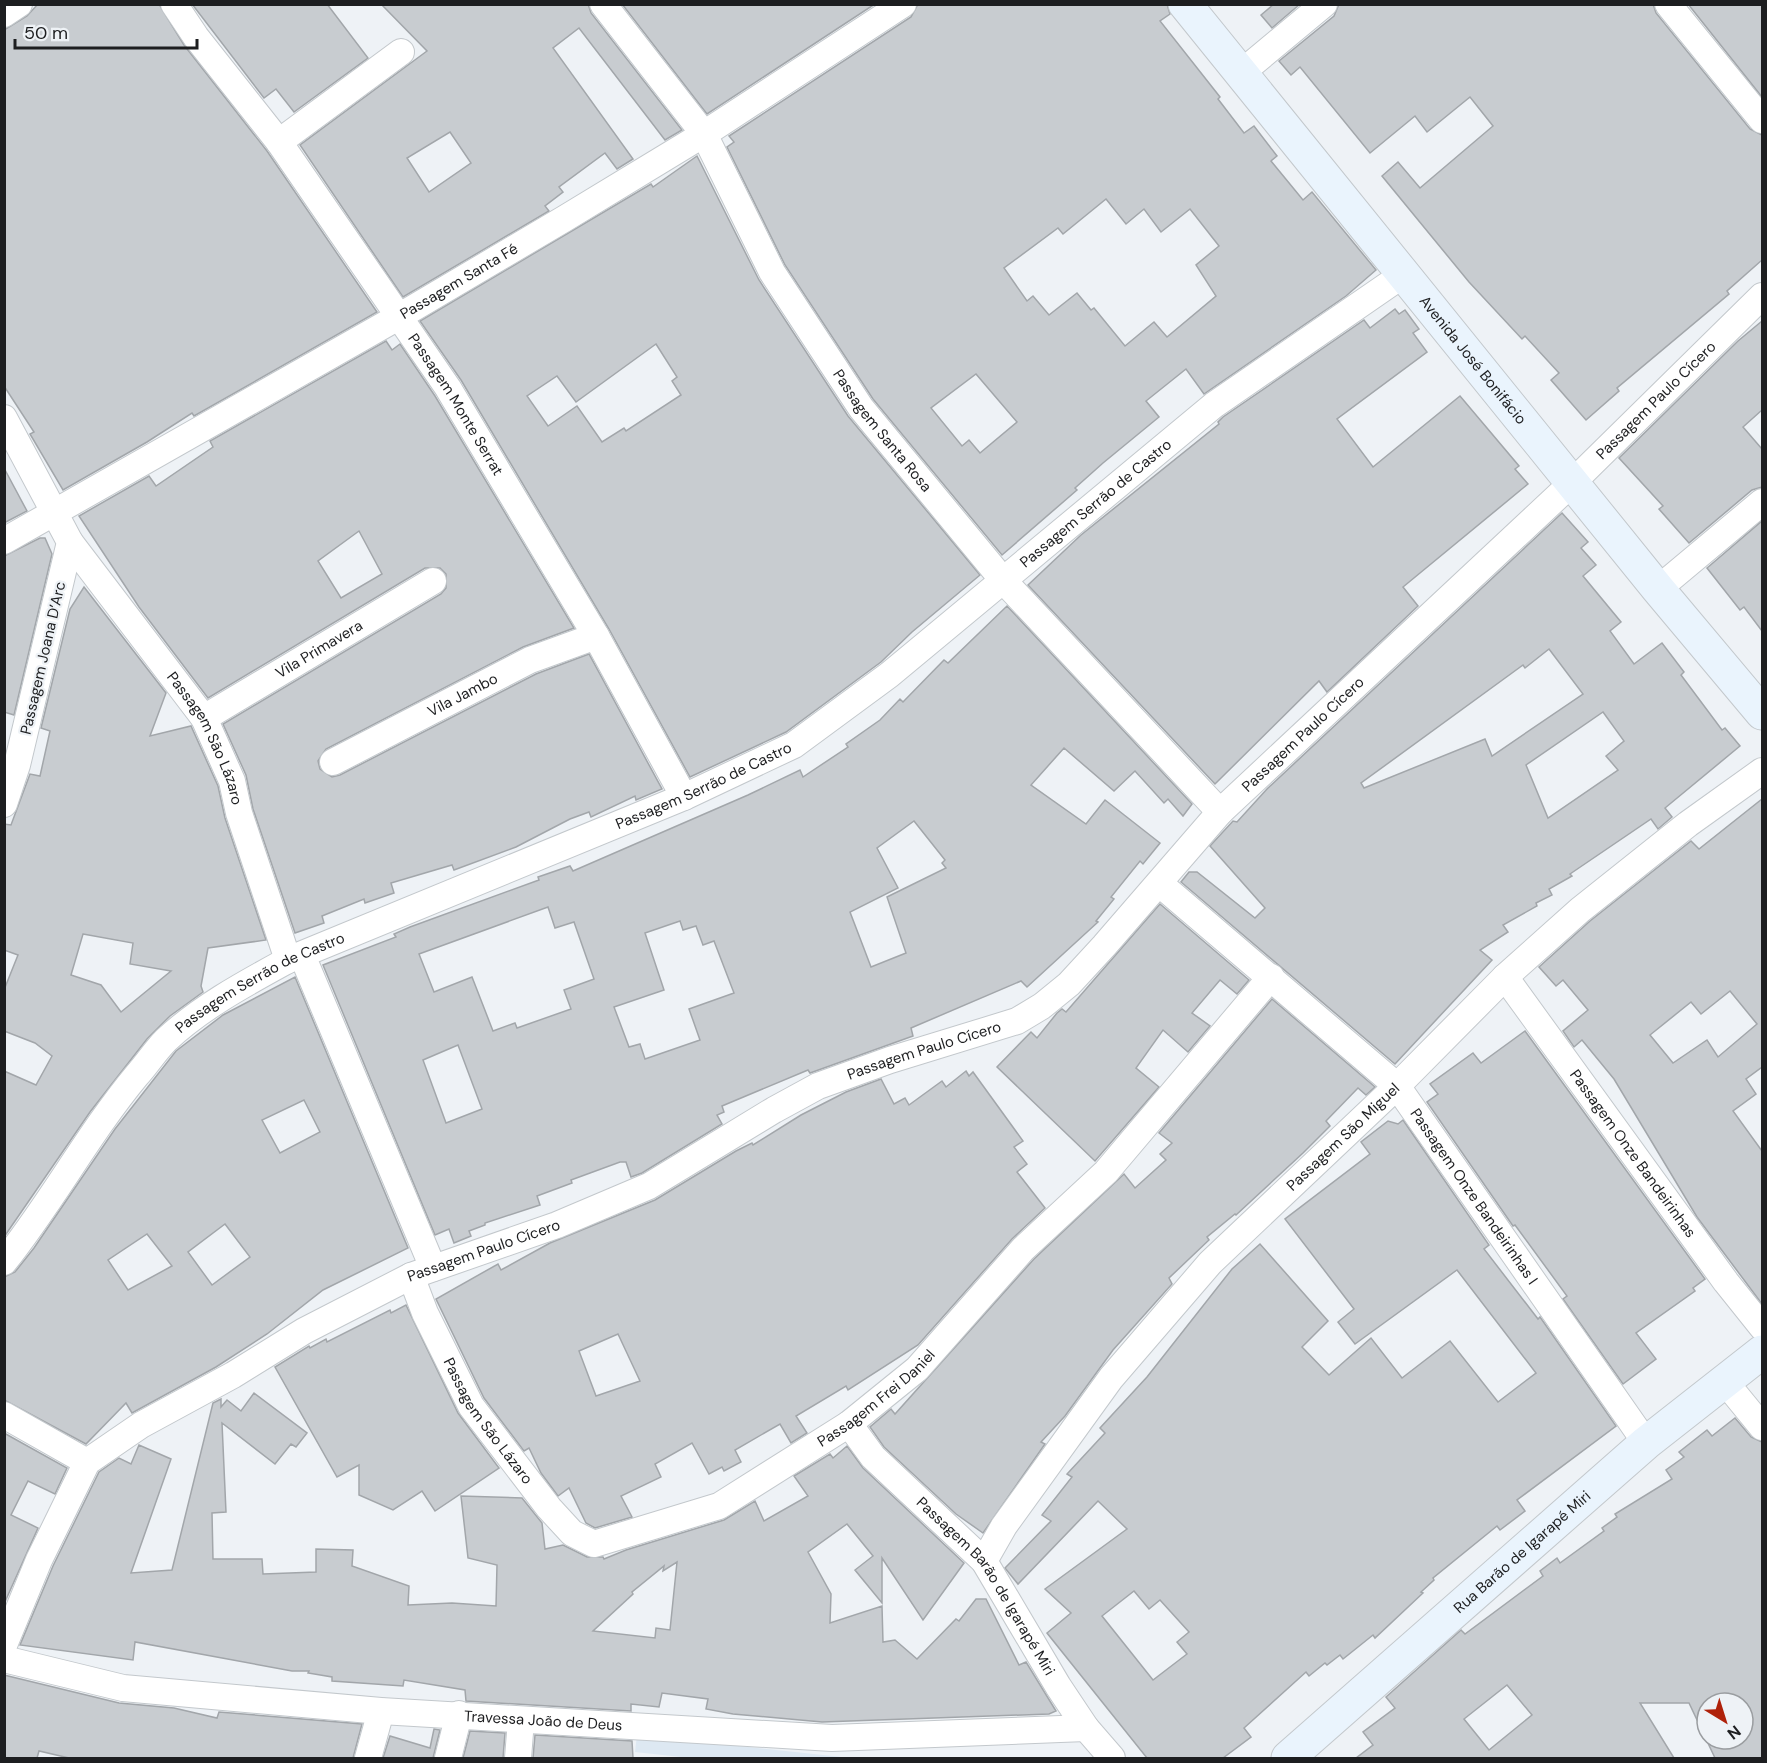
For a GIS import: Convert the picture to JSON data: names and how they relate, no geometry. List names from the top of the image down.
{
  "streets": {
    "main road": ["Avenida José Bonifácio", "Rua Barão de Igarapé Miri"],
    "street": [
      "Passagem Santa Fé",
      "Passagem Paulo Cícero",
      "Passagem Monte Serrat",
      "Passagem Santa Rosa",
      "Passagem Serrão de Castro",
      "Vila Primavera",
      "Passagem Joana D’Arc",
      "Vila Jambo",
      "Passagem São Lázaro",
      "Passagem São Miguel",
      "Passagem Onze Bandeirinhas",
      "Passagem Onze Bandeirinhas I",
      "Passagem Frei Daniel",
      "Passagem Barão de Igarapé Miri",
      "Travessa João de Deus"
    ]
  },
  "crossings": [
    ["Passagem Santa Fé", "Passagem Monte Serrat"],
    ["Passagem Santa Fé", "Passagem Santa Rosa"],
    ["Avenida José Bonifácio", "Passagem Paulo Cícero"],
    ["Avenida José Bonifácio", "Passagem Serrão de Castro"],
    ["Passagem Paulo Cícero", "Passagem Santa Rosa"],
    ["Passagem Paulo Cícero", "Passagem São Lázaro"],
    ["Passagem Paulo Cícero", "Passagem Onze Bandeirinhas I"],
    ["Passagem Monte Serrat", "Passagem Serrão de Castro"],
    ["Passagem Monte Serrat", "Vila Jambo"],
    ["Passagem Santa Rosa", "Passagem Serrão de Castro"],
    ["Passagem Serrão de Castro", "Passagem São Lázaro"],
    ["Vila Primavera", "Passagem São Lázaro"],
    ["Passagem Joana D’Arc", "Passagem São Lázaro"],
    ["Passagem São Lázaro", "Passagem Frei Daniel"],
    ["Passagem São Miguel", "Passagem Onze Bandeirinhas"],
    ["Passagem São Miguel", "Passagem Onze Bandeirinhas I"],
    ["Passagem São Miguel", "Passagem Barão de Igarapé Miri"],
    ["Passagem Onze Bandeirinhas I", "Passagem Frei Daniel"],
    ["Passagem Onze Bandeirinhas I", "Rua Barão de Igarapé Miri"],
    ["Passagem Frei Daniel", "Passagem Barão de Igarapé Miri"],
    ["Passagem Barão de Igarapé Miri", "Travessa João de Deus"]
  ],
  "scale_bar": "50 m",
  "north": "bottom right"
}
